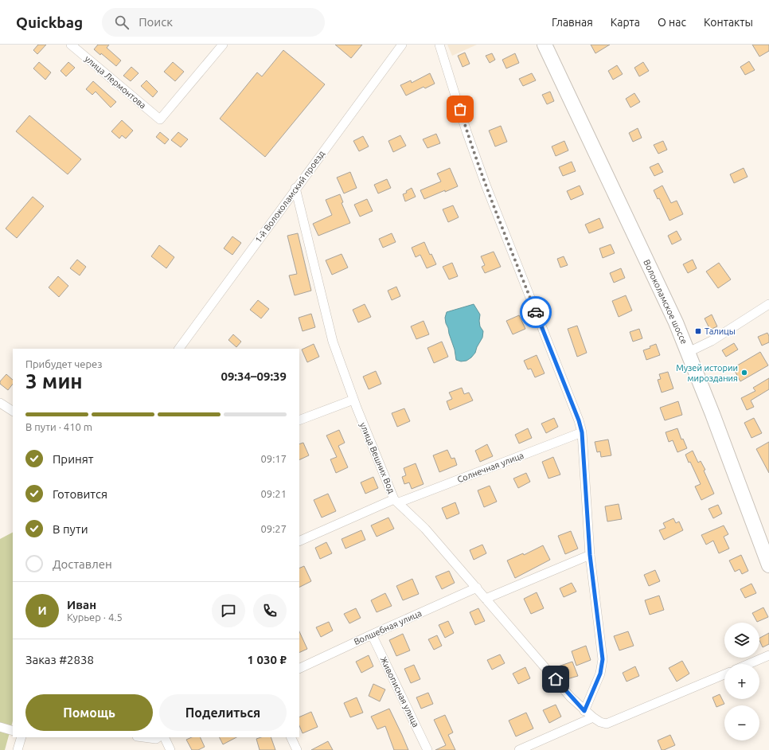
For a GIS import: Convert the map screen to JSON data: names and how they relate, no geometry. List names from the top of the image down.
{
  "streets": {
    "main road": ["Волоколамское шоссе"],
    "street": [
      "улица Лермонтова",
      "1-й Волоколамский проезд",
      "улица Вешних Вод",
      "Солнечная улица",
      "Волшебная улица",
      "Живописная улица"
    ]
  },
  "crossings": [
    ["1-й Волоколамский проезд", "улица Вешних Вод"],
    ["улица Вешних Вод", "Солнечная улица"],
    ["улица Вешних Вод", "Волшебная улица"],
    ["Волшебная улица", "Живописная улица"]
  ],
  "places": {
    "transit": ["Талицы"],
    "other": ["Музей истории мироздания"]
  },
  "page": {
    "header": "Quickbag",
    "search": "Поиск",
    "nav": [
      "Главная",
      "Карта",
      "О нас",
      "Контакты"
    ],
    "heading": ["3 мин", "Прибудет через", "09:34–09:39"],
    "panel": [
      "Иван",
      "Курьер · 4.5",
      "Заказ #2838",
      "1 030 ₽"
    ],
    "bar": "В пути · 410 m",
    "list": [
      ["Принят", "09:17"],
      ["Готовится", "09:21"],
      ["В пути", "09:27"],
      "Доставлен"
    ],
    "round": "И",
    "map_buttons": ["+", "−"],
    "buttons": ["Помощь", "Поделиться"]
  }
}
